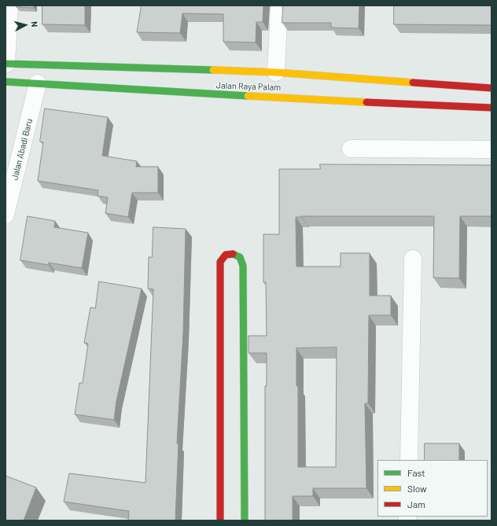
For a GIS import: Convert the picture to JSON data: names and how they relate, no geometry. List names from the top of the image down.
{
  "streets": {
    "main road": ["Jalan Raya Palam"],
    "street": ["Jalan Abadi Baru"]
  },
  "crossings": [
    ["Jalan Raya Palam", "Jalan Abadi Baru"]
  ],
  "legend": ["Fast", "Slow", "Jam"],
  "north": "right"
}
